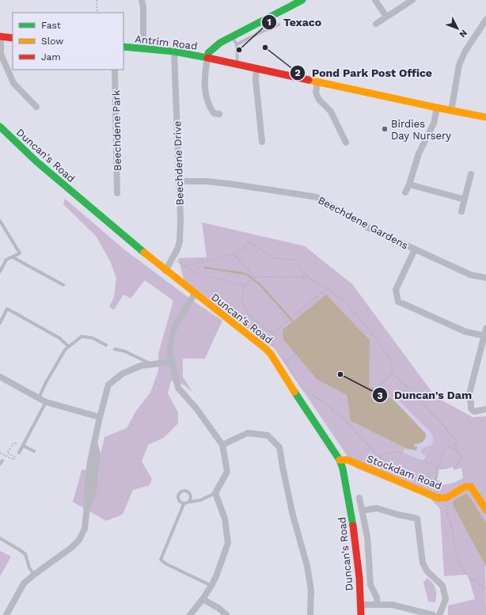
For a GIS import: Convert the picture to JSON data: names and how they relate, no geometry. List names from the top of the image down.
{
  "streets": {
    "street": [
      "Antrim Road",
      "Beechdene Park",
      "Duncan's Road",
      "Beechdene Drive",
      "Beechdene Gardens",
      "Stockdam Road"
    ]
  },
  "crossings": [
    ["Antrim Road", "Beechdene Drive"],
    ["Duncan's Road", "Beechdene Drive"],
    ["Duncan's Road", "Stockdam Road"],
    ["Beechdene Drive", "Beechdene Gardens"]
  ],
  "places": [
    "Pond Park Post Office",
    "Texaco",
    "Birdies Day Nursery",
    "Duncan's Dam"
  ],
  "legend": ["Fast", "Slow", "Jam"],
  "north": "bottom right"
}
